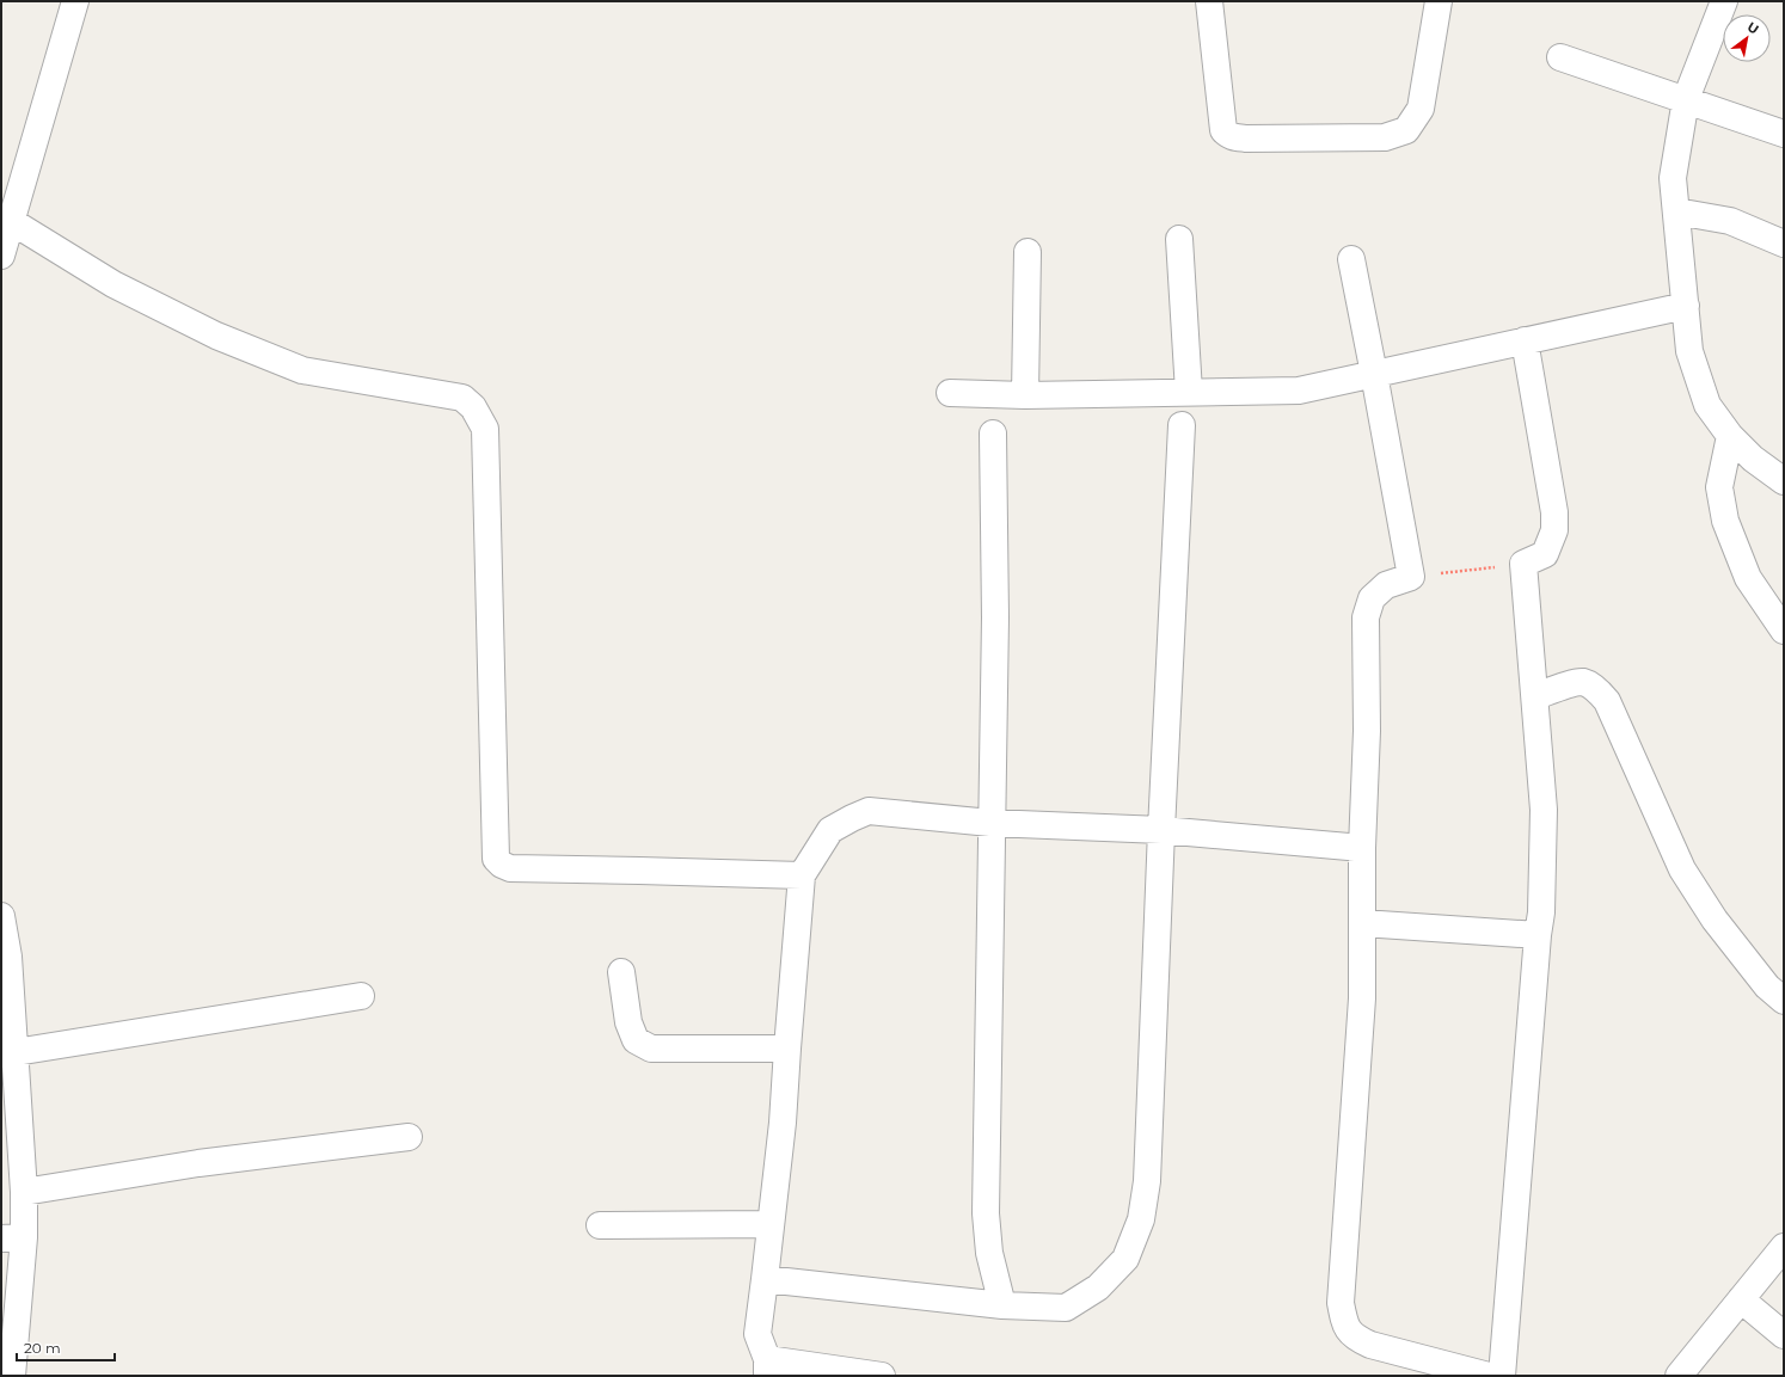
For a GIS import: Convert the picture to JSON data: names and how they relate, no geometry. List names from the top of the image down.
{
  "scale_bar": "20 m",
  "north": "top right"
}
